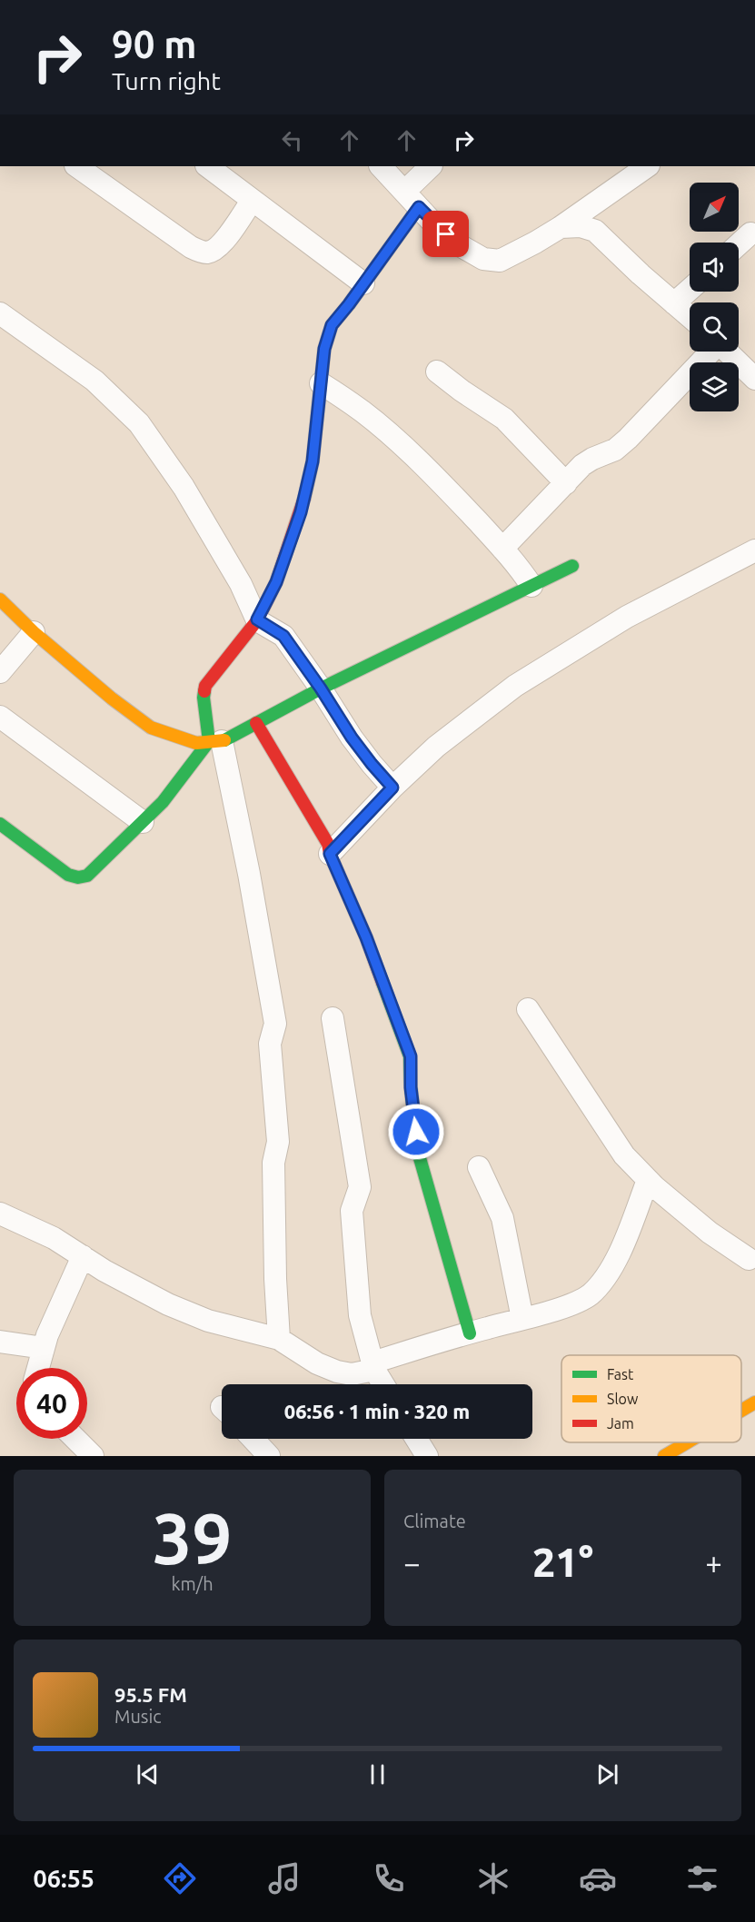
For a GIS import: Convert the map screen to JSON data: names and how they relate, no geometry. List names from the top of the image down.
{
  "legend": ["Fast", "Slow", "Jam"],
  "north": "top right",
  "page": {
    "turn": ["90 m", "Turn right"],
    "limit": "40",
    "trip": "06:56 · 1 min · 320 m",
    "tile": [
      ["39", "km/h"],
      "Climate"
    ],
    "heat": ["−", "21°", "+"],
    "song": ["95.5 FM", "Music"],
    "tabs": "06:55"
  }
}
